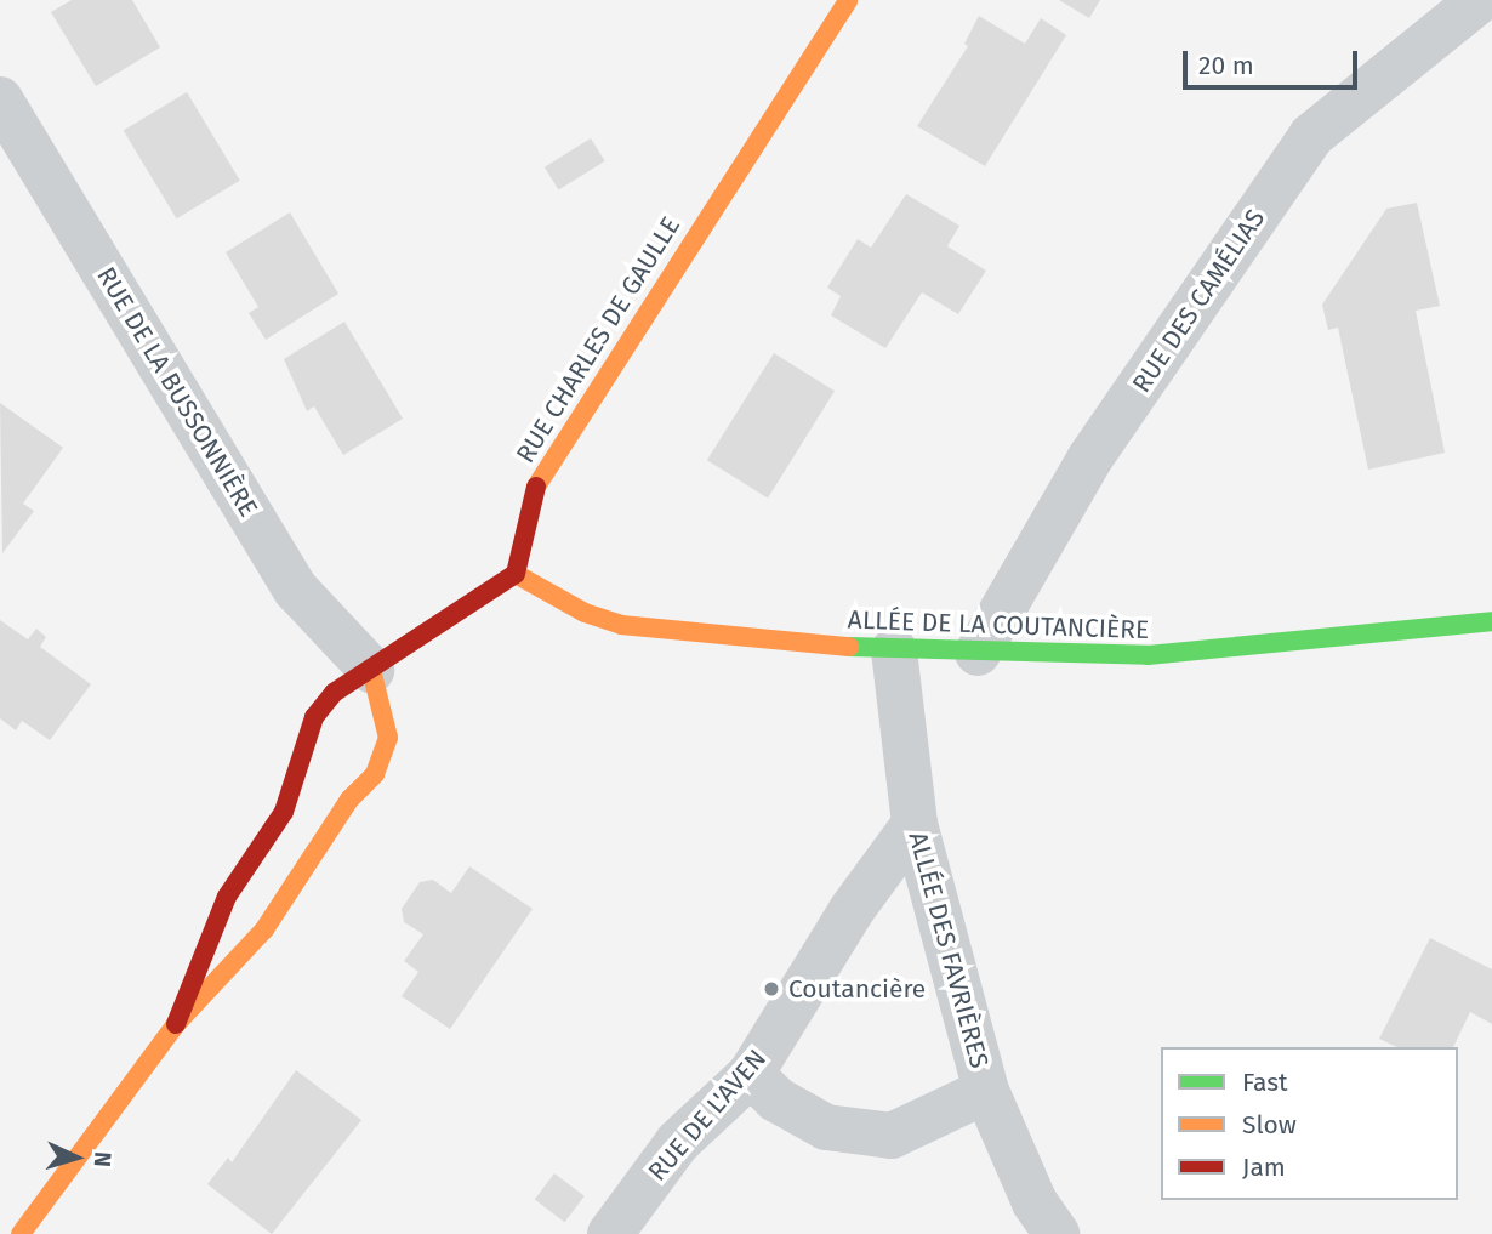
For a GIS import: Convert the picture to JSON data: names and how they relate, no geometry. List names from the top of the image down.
{
  "streets": {
    "street": [
      "RUE DES CAMÉLIAS",
      "RUE CHARLES DE GAULLE",
      "RUE DE LA BUSSONNIÈRE",
      "ALLÉE DE LA COUTANCIÈRE",
      "ALLÉE DES FAVRIÈRES",
      "RUE DE L'AVEN"
    ]
  },
  "crossings": [
    ["RUE DES CAMÉLIAS", "ALLÉE DE LA COUTANCIÈRE"],
    ["RUE CHARLES DE GAULLE", "ALLÉE DE LA COUTANCIÈRE"],
    ["ALLÉE DE LA COUTANCIÈRE", "ALLÉE DES FAVRIÈRES"],
    ["ALLÉE DES FAVRIÈRES", "RUE DE L'AVEN"]
  ],
  "places": ["Coutancière"],
  "legend": ["Fast", "Slow", "Jam"],
  "scale_bar": "20 m",
  "north": "right"
}
